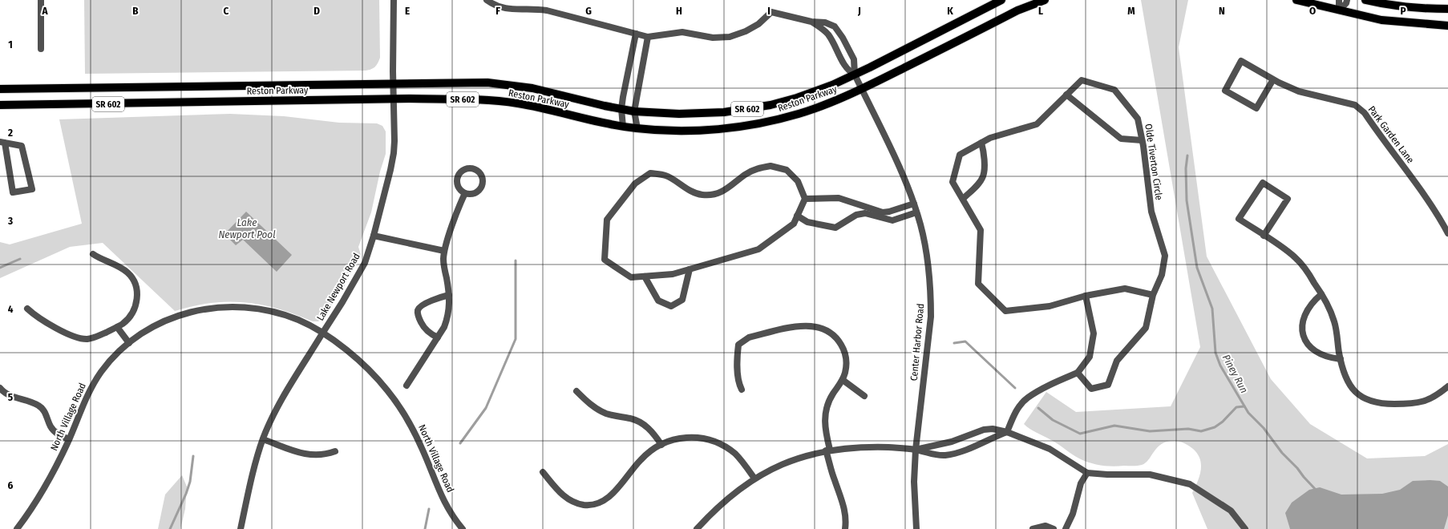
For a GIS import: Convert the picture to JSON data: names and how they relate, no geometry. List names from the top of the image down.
{
  "streets": {
    "main road": ["Reston Parkway", "SR 602"],
    "street": [
      "Park Garden Lane",
      "Olde Tiverton Circle",
      "Lake Newport Road",
      "Center Harbor Road",
      "North Village Road"
    ]
  },
  "crossings": [
    ["Reston Parkway", "Lake Newport Road"],
    ["Reston Parkway", "Center Harbor Road"],
    ["Lake Newport Road", "North Village Road"]
  ],
  "water": ["Lake Newport Pool", "Piney Run"],
  "grid": {
    "columns": [
      "A",
      "B",
      "C",
      "D",
      "E",
      "F",
      "G",
      "H",
      "I",
      "J",
      "K",
      "L",
      "M",
      "N",
      "O",
      "P"
    ],
    "rows": [
      "1",
      "2",
      "3",
      "4",
      "5",
      "6"
    ]
  }
}
